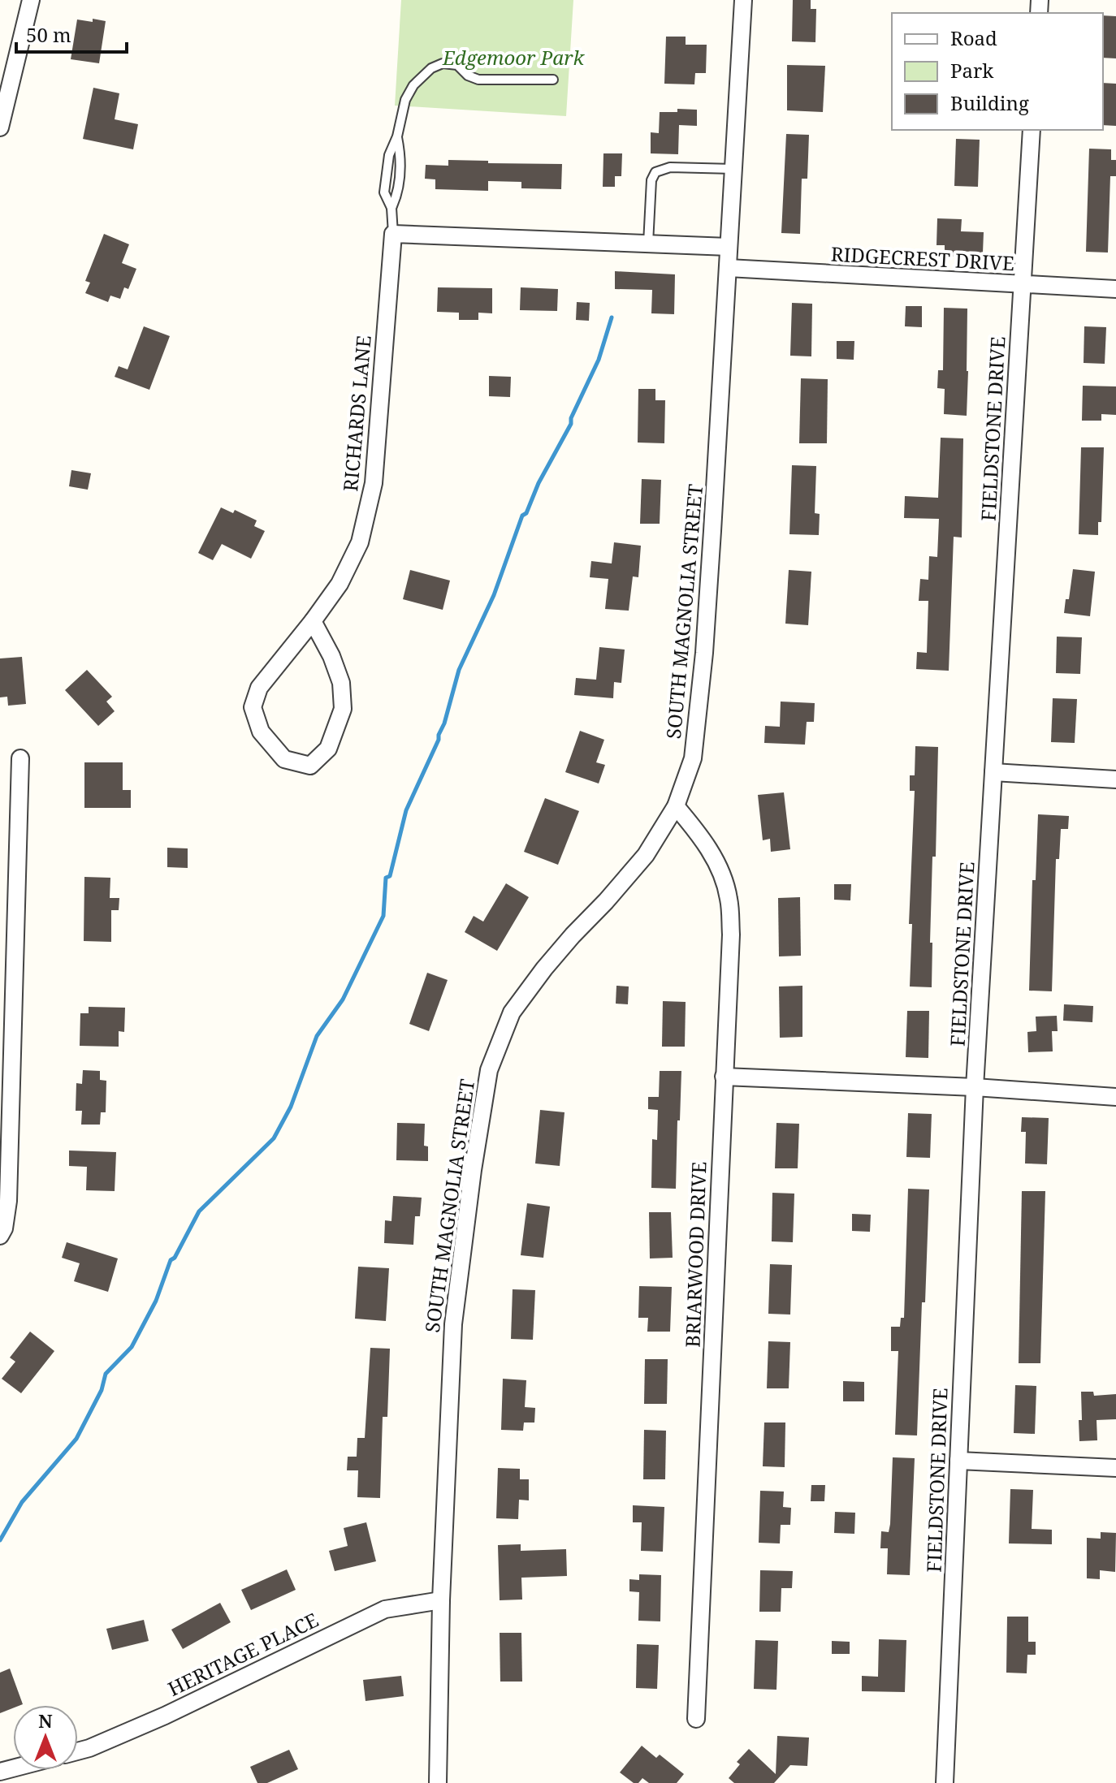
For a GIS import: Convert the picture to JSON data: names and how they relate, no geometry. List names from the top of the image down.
{
  "streets": {
    "street": [
      "RIDGECREST DRIVE",
      "RICHARDS LANE",
      "FIELDSTONE DRIVE",
      "SOUTH MAGNOLIA STREET",
      "BRIARWOOD DRIVE",
      "HERITAGE PLACE"
    ]
  },
  "crossings": [
    ["RIDGECREST DRIVE", "FIELDSTONE DRIVE"],
    ["RIDGECREST DRIVE", "SOUTH MAGNOLIA STREET"],
    ["SOUTH MAGNOLIA STREET", "BRIARWOOD DRIVE"],
    ["SOUTH MAGNOLIA STREET", "HERITAGE PLACE"]
  ],
  "parks": ["Edgemoor Park"],
  "legend": ["Road", "Park", "Building"],
  "scale_bar": "50 m",
  "north": "top"
}
